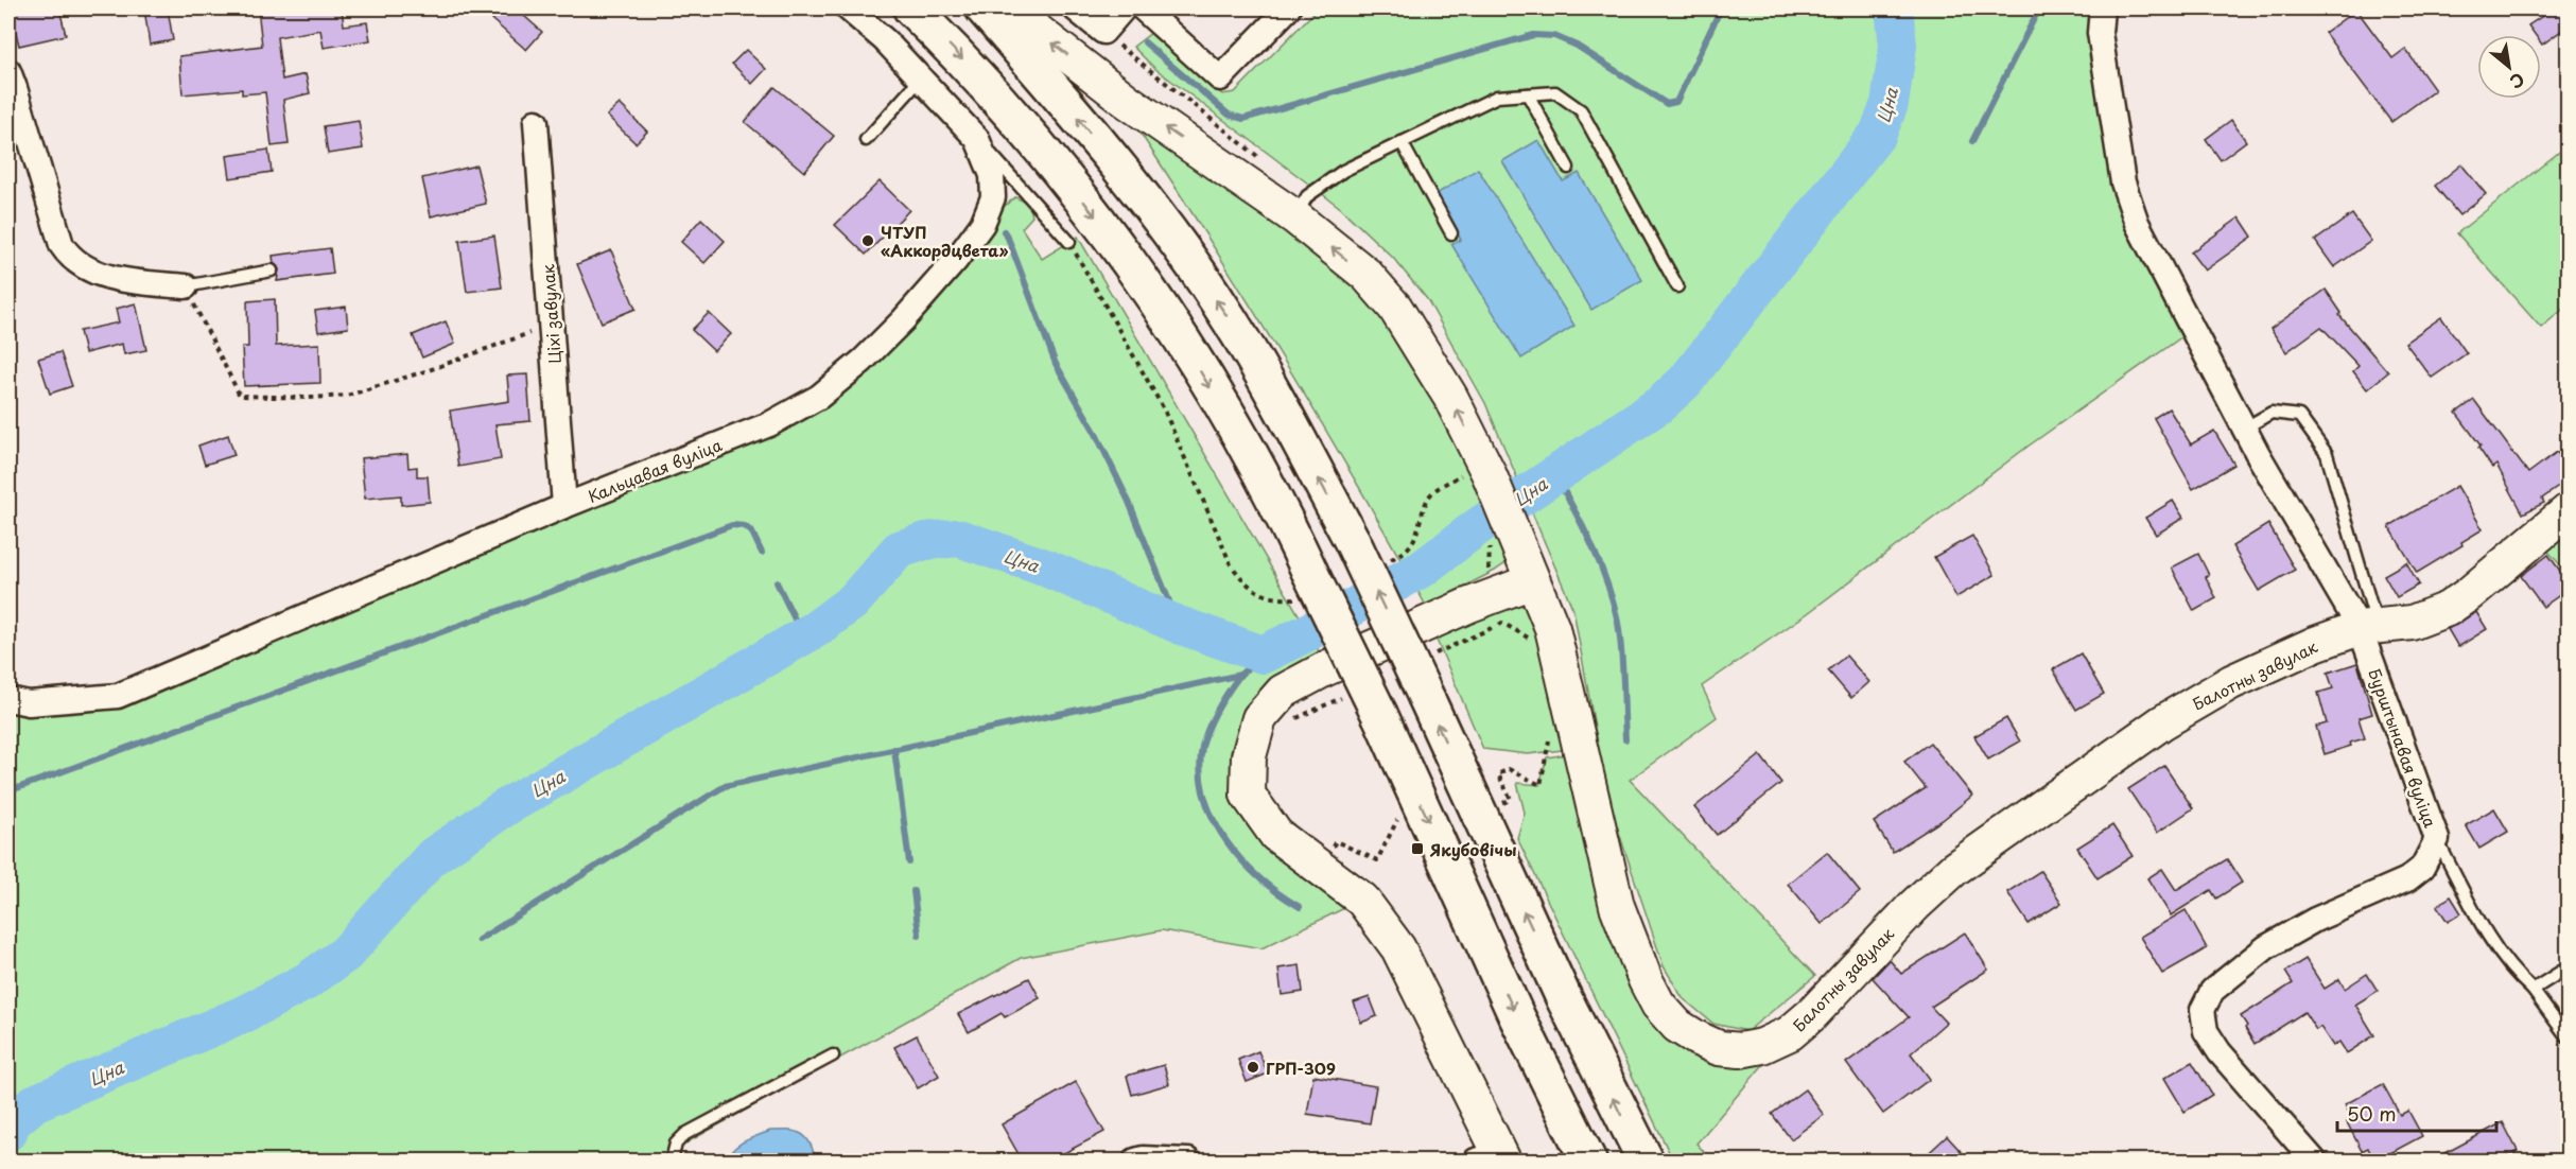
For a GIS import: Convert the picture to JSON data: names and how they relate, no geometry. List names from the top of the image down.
{
  "streets": {
    "main road": ["Балотны завулак"],
    "street": ["Ціхі завулак", "Кальцавая вуліца", "Бурштынавая вуліца"]
  },
  "crossings": [
    ["Ціхі завулак", "Кальцавая вуліца"],
    ["Балотны завулак", "Бурштынавая вуліца"]
  ],
  "water": ["Цна"],
  "places": {
    "other": ["ЧТУП «Аккордцвета»", "ГРП-309"],
    "transit": ["Якубовічы"]
  },
  "scale_bar": "50 m",
  "north": "bottom right"
}
